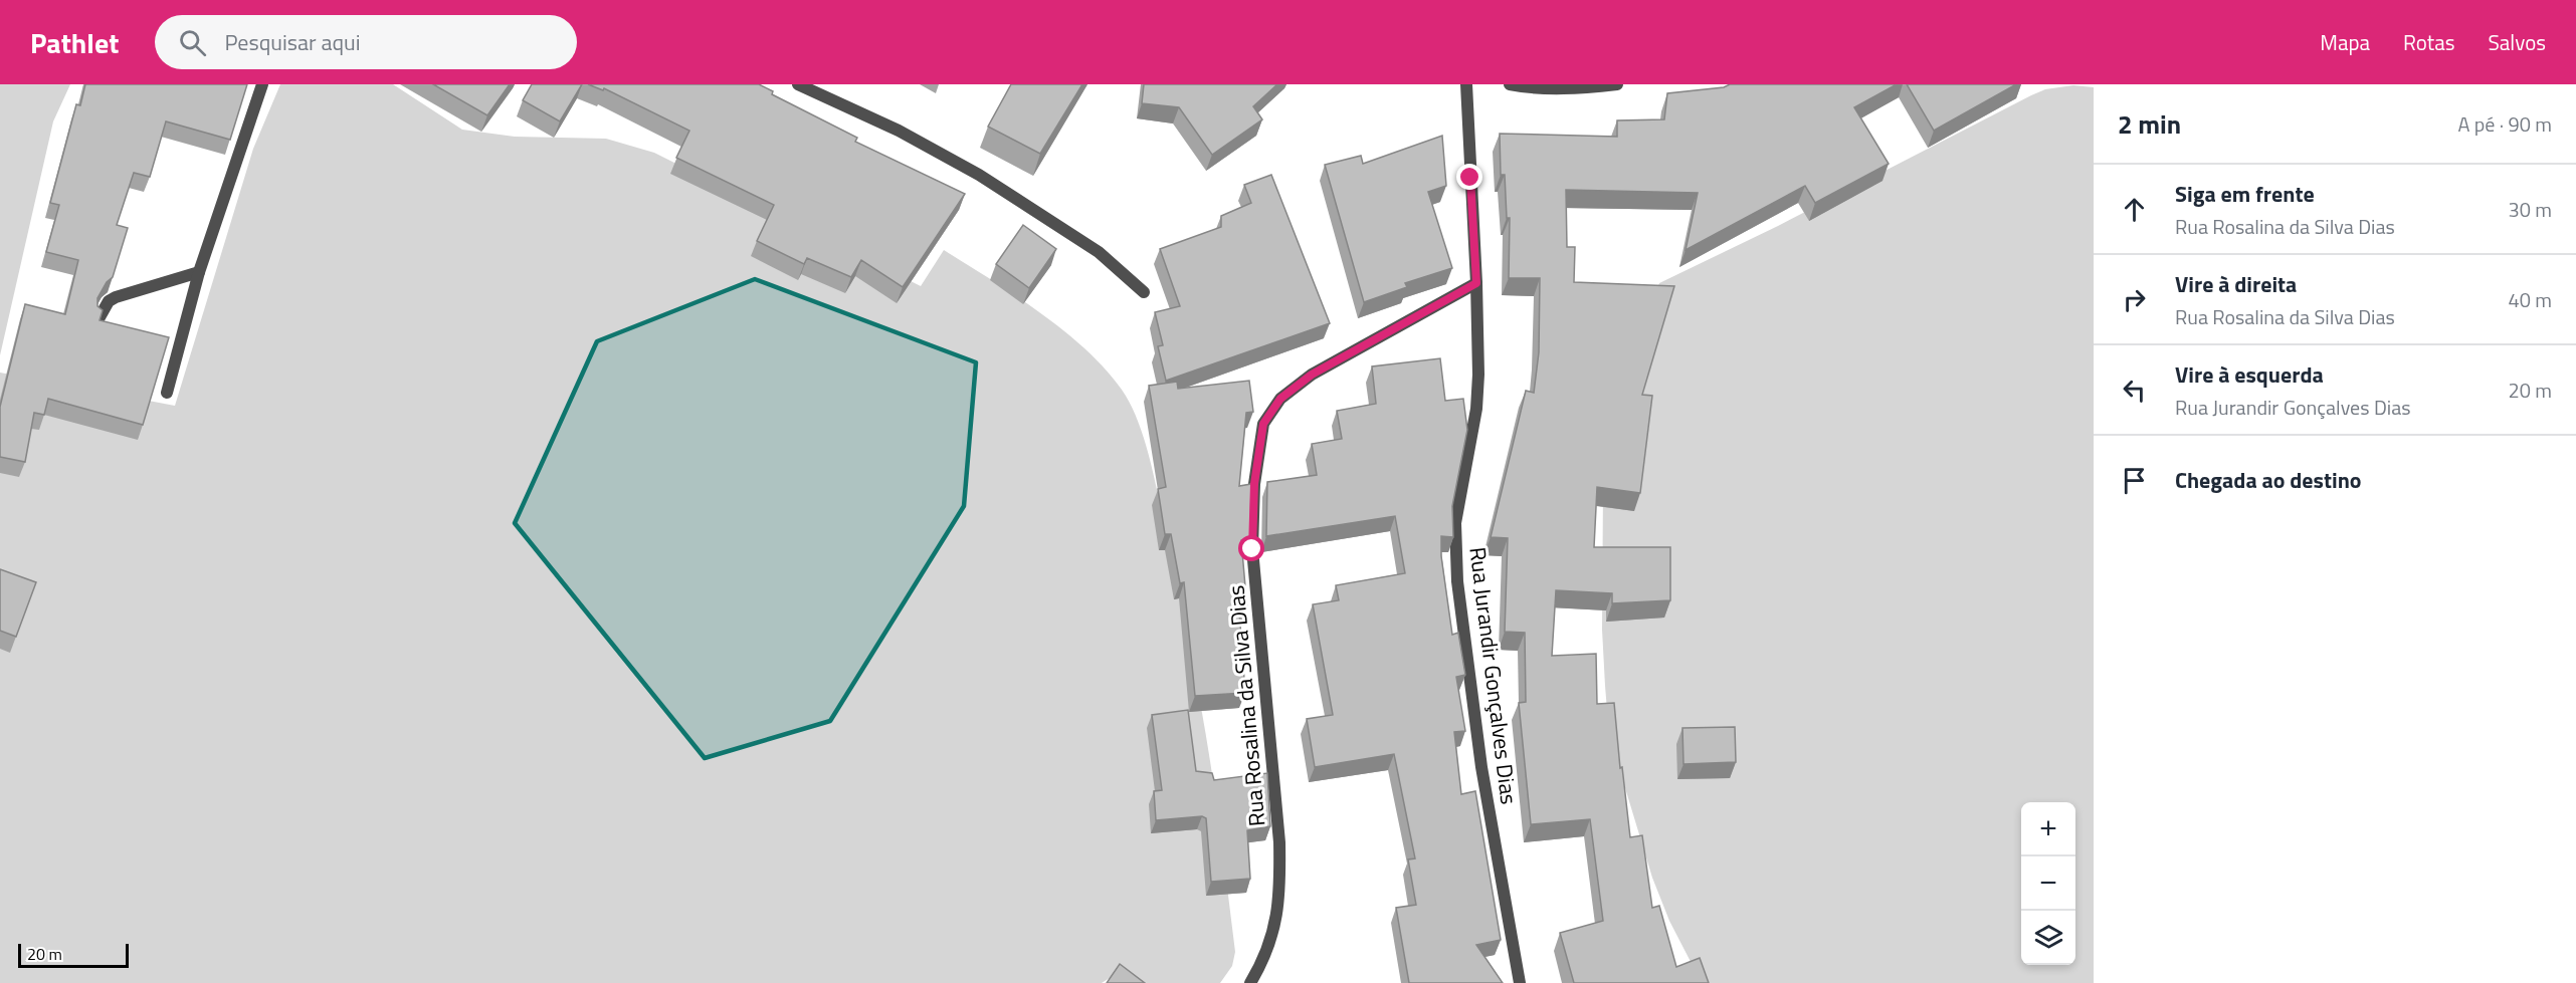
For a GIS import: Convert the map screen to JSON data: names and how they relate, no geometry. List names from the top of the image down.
{
  "streets": {
    "street": ["Rua Jurandir Gonçalves Dias", "Rua Rosalina da Silva Dias"]
  },
  "crossings": [
    ["Rua Jurandir Gonçalves Dias", "Rua Rosalina da Silva Dias"]
  ],
  "scale_bar": "20 m",
  "page": {
    "header": "Pathlet",
    "search": "Pesquisar aqui",
    "nav": ["Mapa", "Rotas", "Salvos"],
    "heading": ["2 min", "A pé · 90 m"],
    "list": [
      ["Siga em frente", "Rua Rosalina da Silva Dias", "30 m"],
      ["Vire à direita", "Rua Rosalina da Silva Dias", "40 m"],
      ["Vire à esquerda", "Rua Jurandir Gonçalves Dias", "20 m"],
      "Chegada ao destino"
    ],
    "map_buttons": ["+", "−"],
    "scale": "20 m"
  }
}
